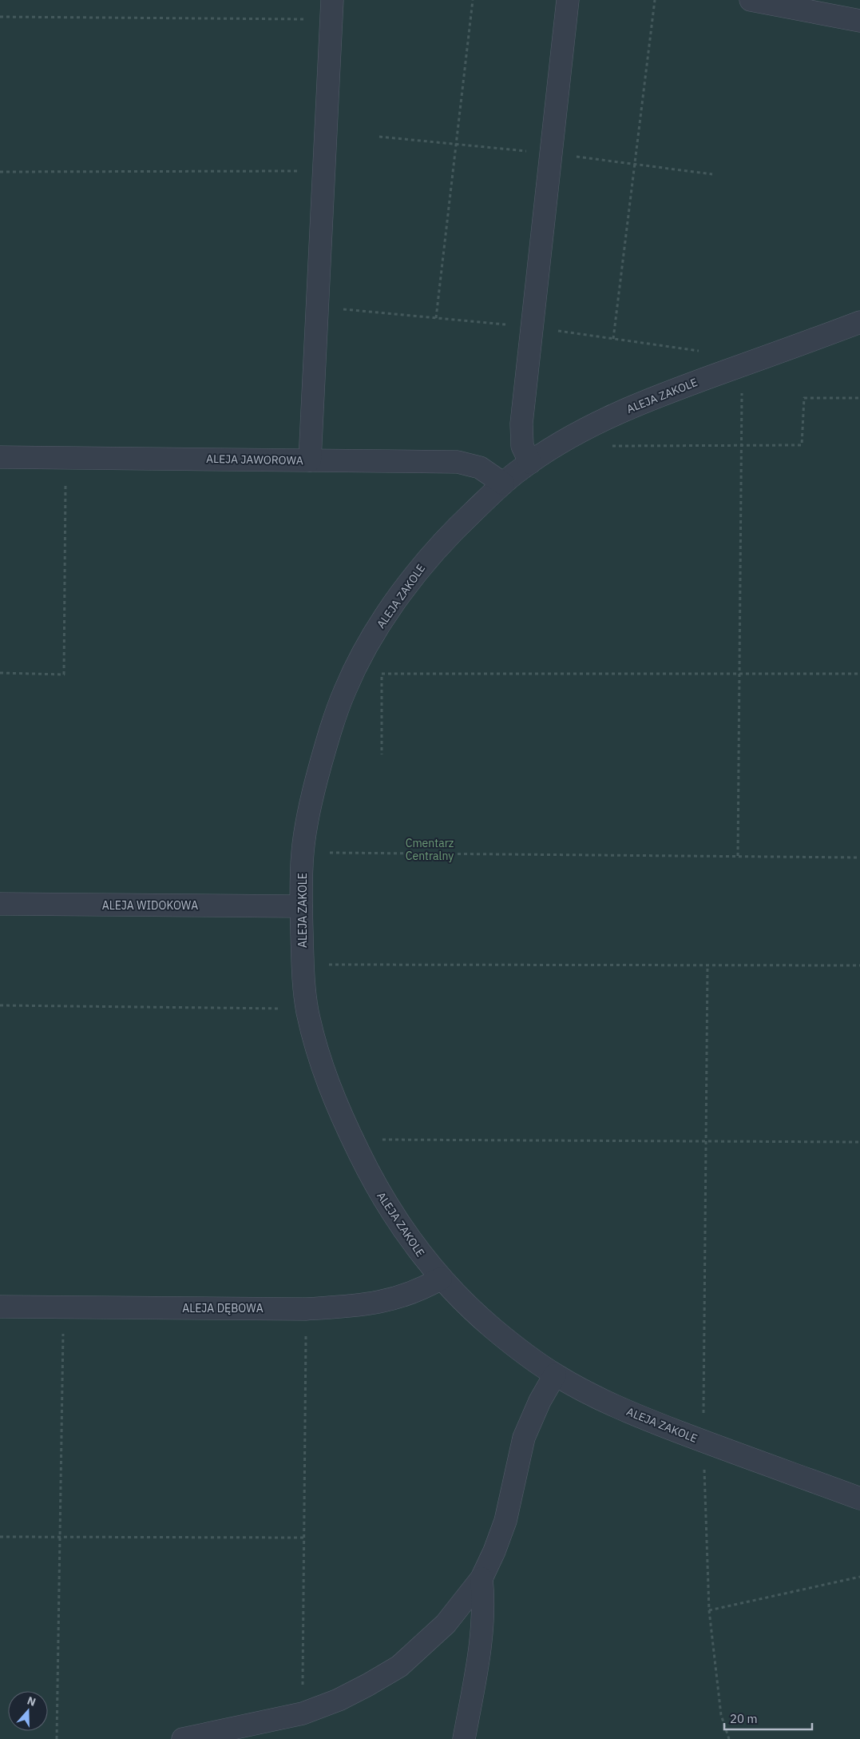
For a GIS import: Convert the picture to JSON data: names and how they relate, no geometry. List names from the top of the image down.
{
  "streets": {
    "street": [
      "ALEJA ZAKOLE",
      "ALEJA JAWOROWA",
      "ALEJA WIDOKOWA",
      "ALEJA DĘBOWA"
    ]
  },
  "crossings": [
    ["ALEJA ZAKOLE", "ALEJA JAWOROWA"],
    ["ALEJA ZAKOLE", "ALEJA WIDOKOWA"],
    ["ALEJA ZAKOLE", "ALEJA DĘBOWA"]
  ],
  "parks": ["Cmentarz Centralny"],
  "scale_bar": "20 m",
  "north": "top"
}
